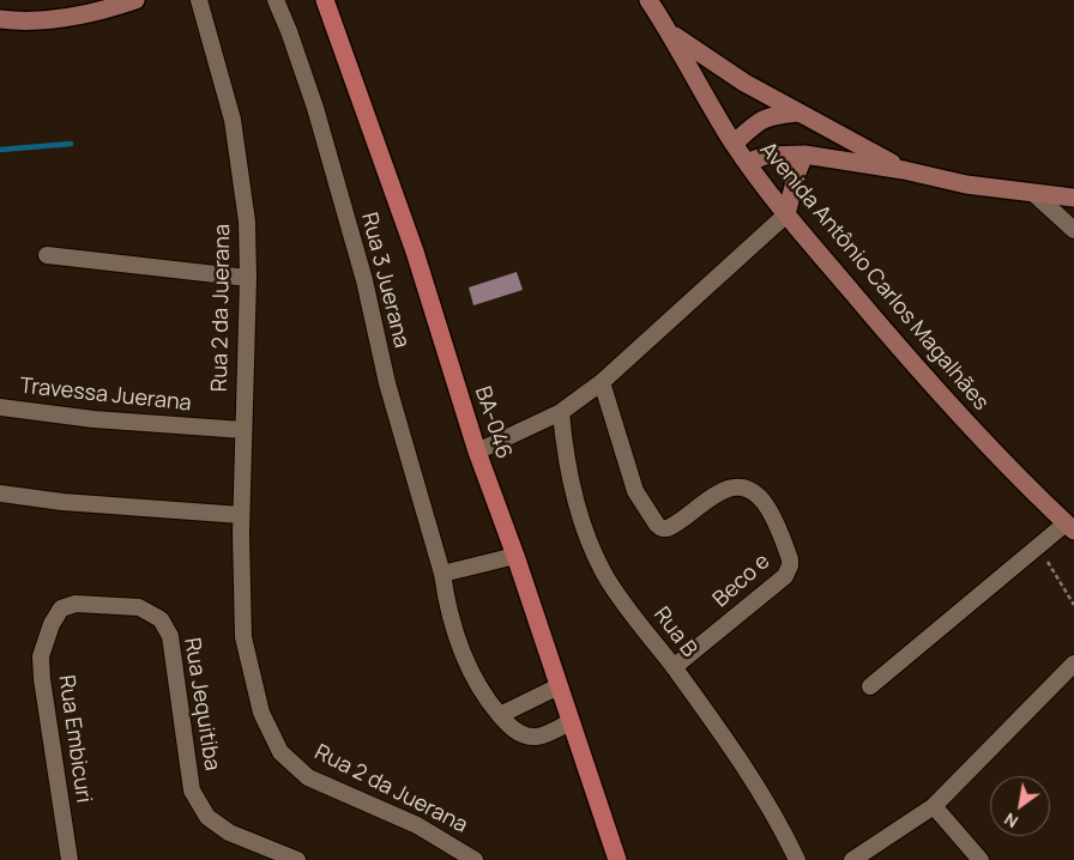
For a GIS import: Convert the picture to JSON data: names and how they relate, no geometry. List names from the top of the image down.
{
  "streets": {
    "main road": ["Avenida Antônio Carlos Magalhães", "BA-046"],
    "street": [
      "Rua 3 Juerana",
      "Rua 2 da Juerana",
      "Travessa Juerana",
      "Beco e",
      "Rua B",
      "Rua Jequitiba",
      "Rua Embicuri"
    ]
  },
  "crossings": [
    ["Rua 3 Juerana", "BA-046"],
    ["Rua 2 da Juerana", "Travessa Juerana"],
    ["Beco e", "Rua B"],
    ["Rua Jequitiba", "Rua Embicuri"]
  ],
  "north": "bottom left"
}
